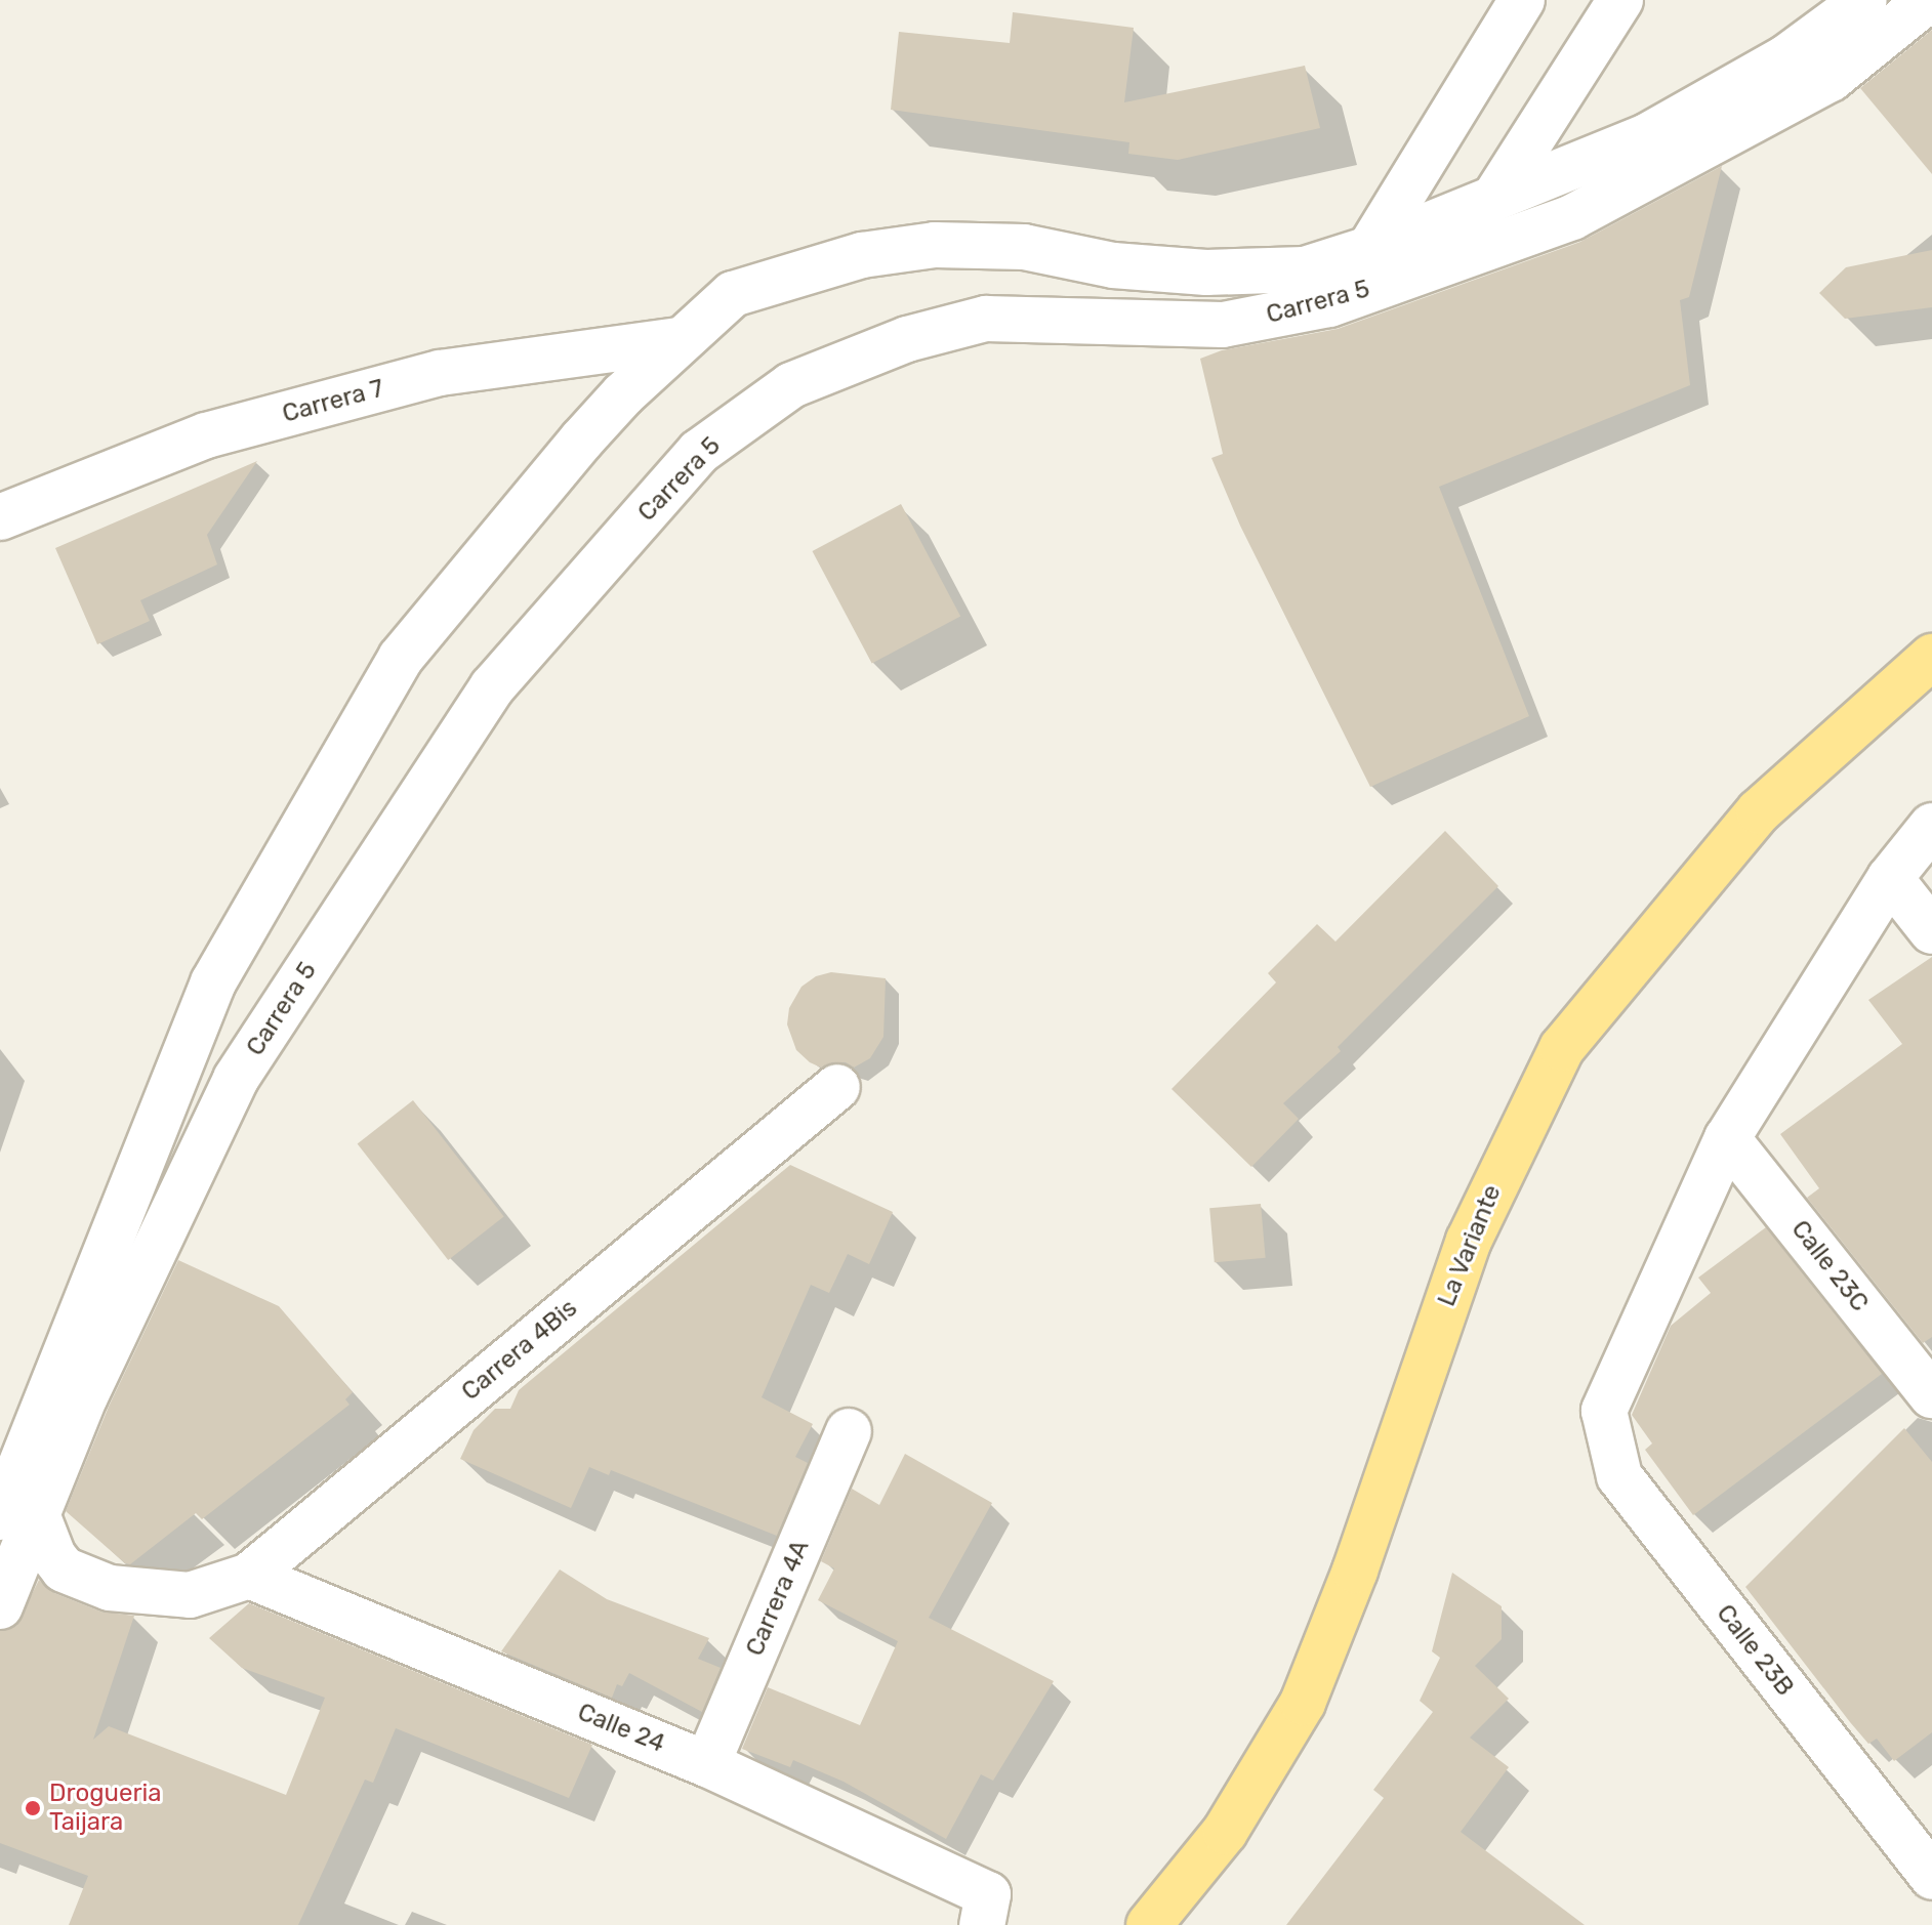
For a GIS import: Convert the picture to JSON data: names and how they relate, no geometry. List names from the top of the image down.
{
  "streets": {
    "main road": ["La Variante"],
    "street": [
      "Carrera 5",
      "Carrera 7",
      "Calle 23C",
      "Carrera 4Bis",
      "Carrera 4A",
      "Calle 23B",
      "Calle 24"
    ]
  },
  "crossings": [
    ["Carrera 5", "Carrera 7"],
    ["Carrera 5", "Carrera 4Bis"],
    ["Calle 23C", "Calle 23B"],
    ["Carrera 4Bis", "Calle 24"],
    ["Carrera 4A", "Calle 24"]
  ],
  "places": ["Drogueria Taijara"]
}
